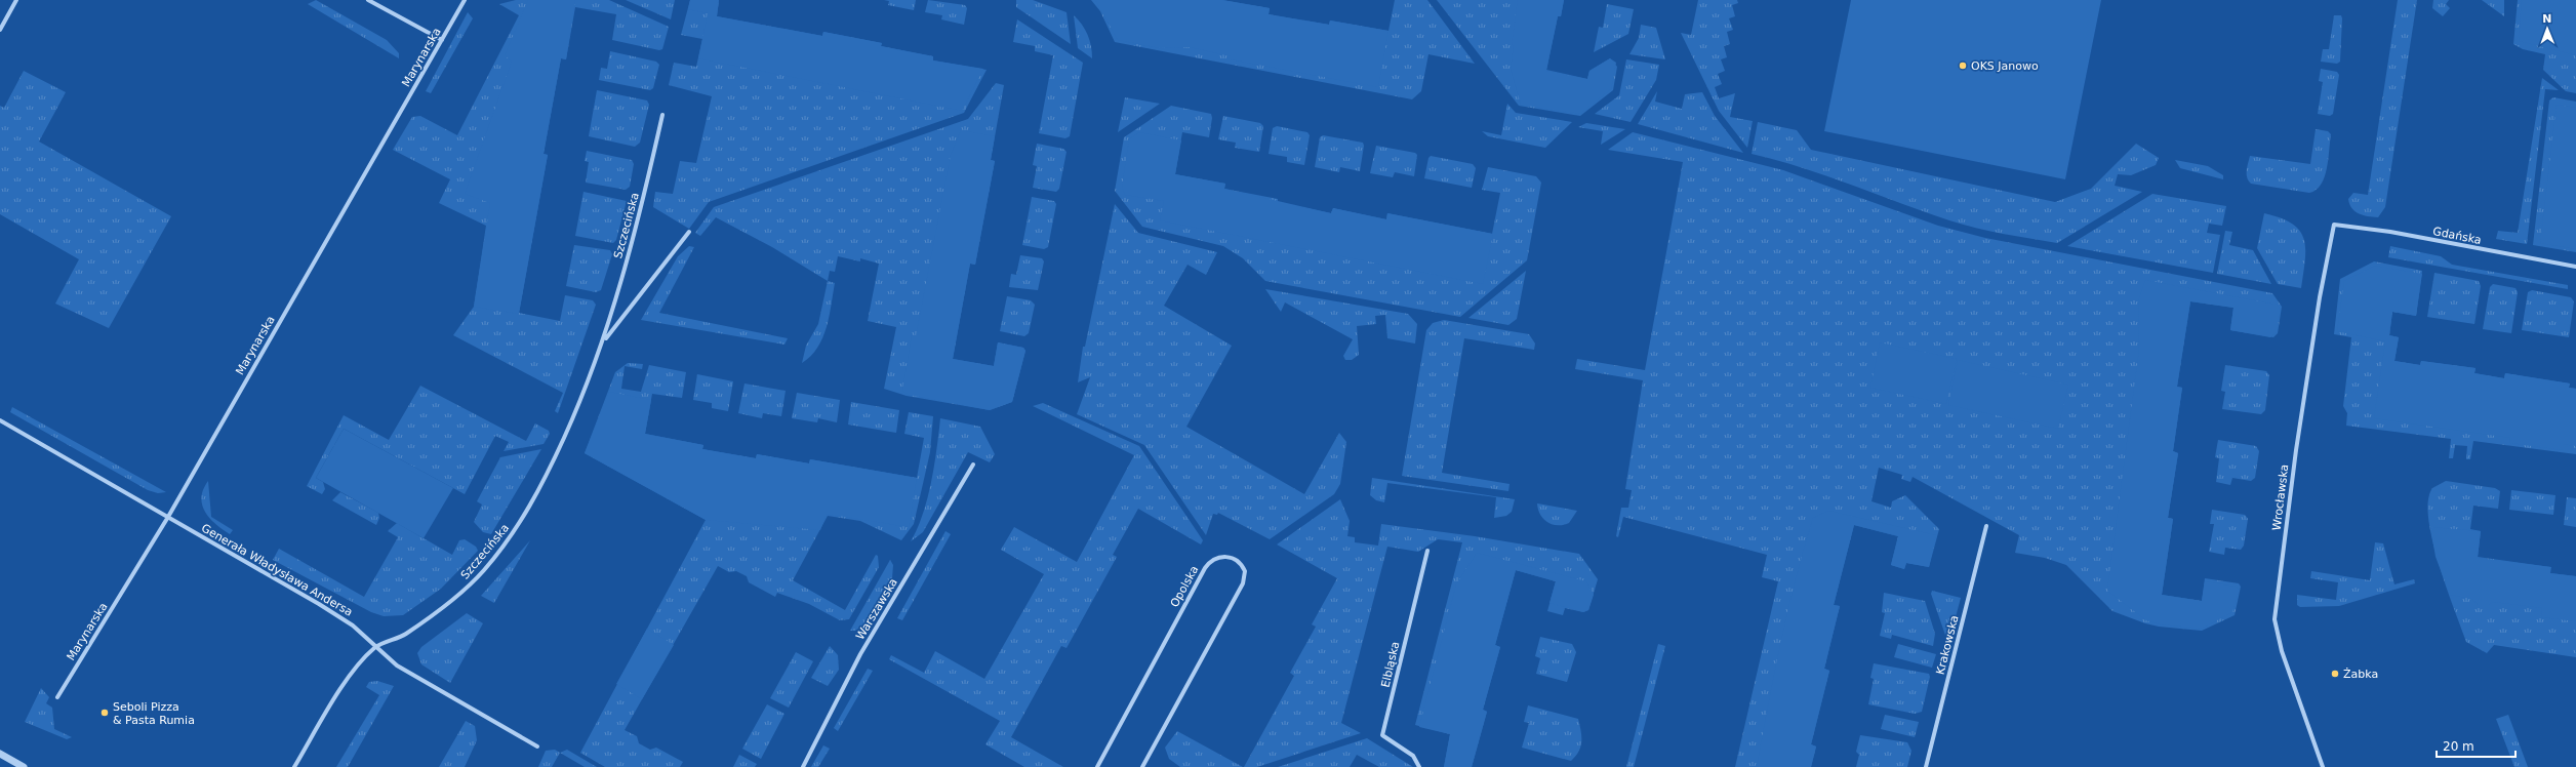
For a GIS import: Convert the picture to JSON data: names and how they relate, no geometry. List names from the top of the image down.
{
  "streets": {
    "street": [
      "Marynarska",
      "Szczecińska",
      "Gdańska",
      "Wrocławska",
      "Generała Władysława Andersa",
      "Opolska",
      "Warszawska",
      "Krakowska",
      "Elbląska"
    ]
  },
  "crossings": [
    ["Marynarska", "Generała Władysława Andersa"],
    ["Szczecińska", "Generała Władysława Andersa"],
    ["Gdańska", "Wrocławska"]
  ],
  "places": ["OKS Janowo", "Żabka", "Seboli Pizza & Pasta Rumia"],
  "scale_bar": "20 m",
  "north": "top"
}
